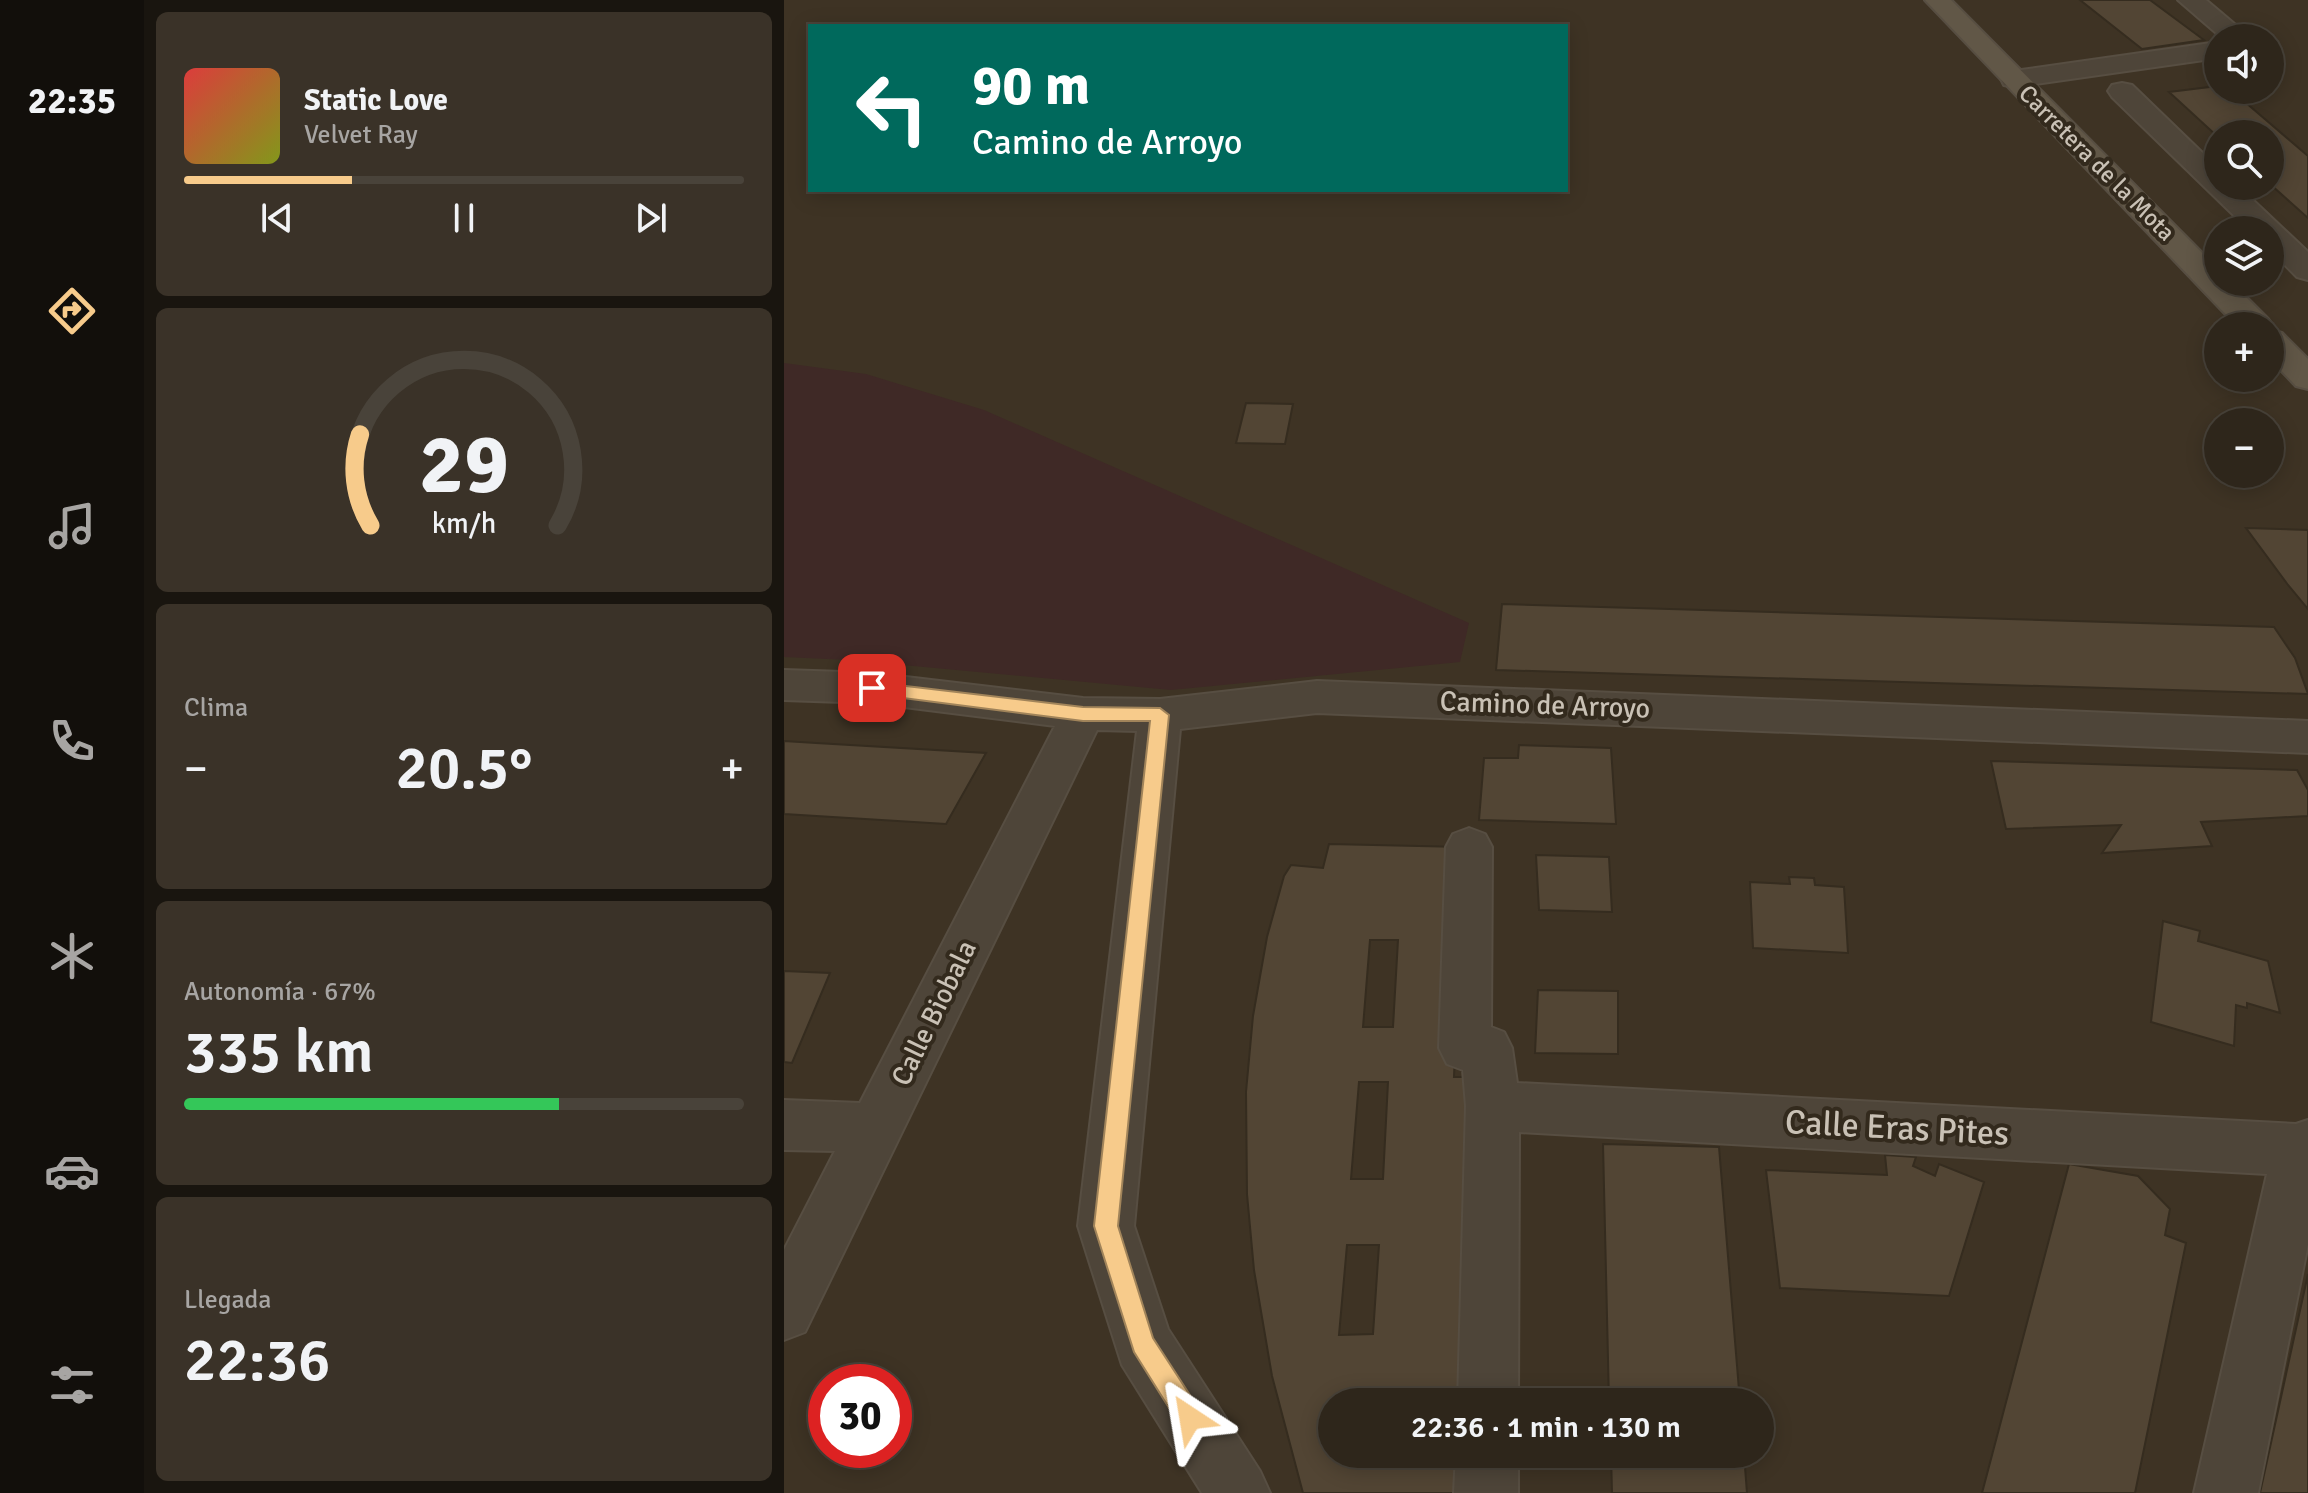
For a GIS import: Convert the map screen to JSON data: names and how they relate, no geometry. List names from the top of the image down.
{
  "streets": {
    "main road": ["Carretera de la Mota"],
    "street": ["Camino de Arroyo", "Calle Biobala", "Calle Eras Pites"]
  },
  "crossings": [
    ["Camino de Arroyo", "Calle Biobala"]
  ],
  "page": {
    "tabs": "22:35",
    "map_buttons": ["+", "−"],
    "turn": ["90 m", "Camino de Arroyo"],
    "song": ["Static Love", "Velvet Ray"],
    "tile": [
      "Clima",
      ["Autonomía · 67%", "335 km"],
      ["Llegada", "22:36"]
    ],
    "heat": ["−", "20.5°", "+"],
    "limit": "30",
    "trip": "22:36 · 1 min · 130 m",
    "gauge": ["29", "km/h"]
  }
}
